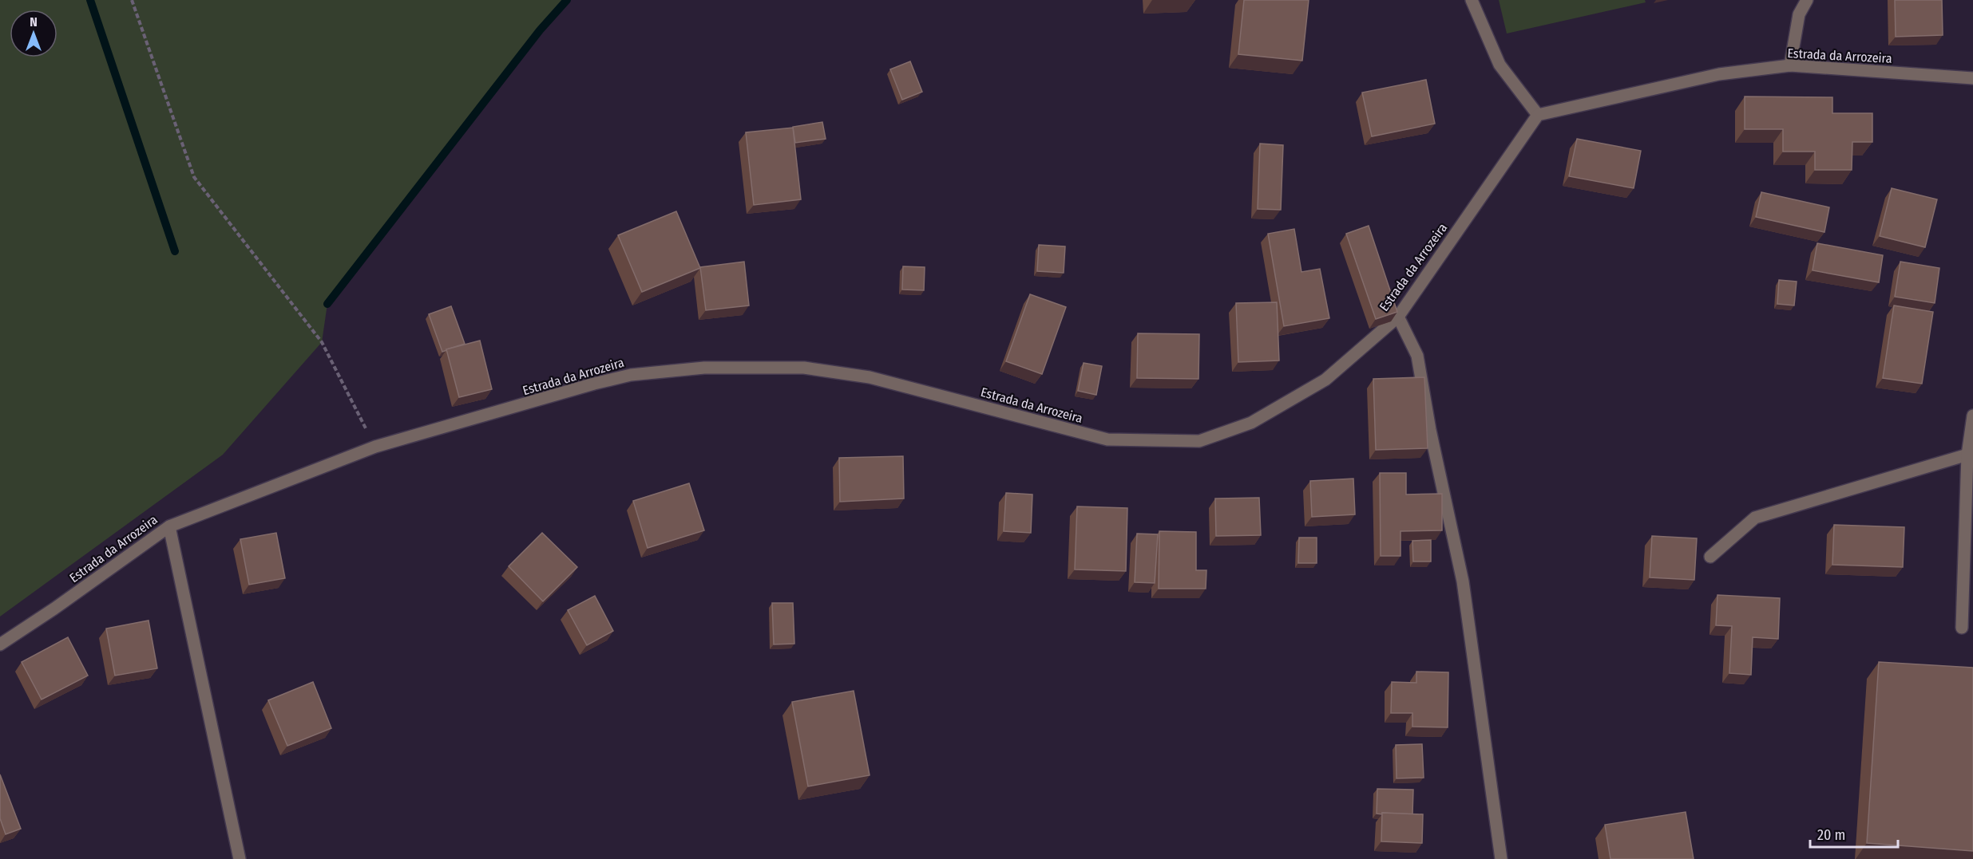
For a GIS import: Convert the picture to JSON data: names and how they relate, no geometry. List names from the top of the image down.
{
  "streets": {
    "street": ["Estrada da Arrozeira"]
  },
  "scale_bar": "20 m",
  "north": "top"
}
